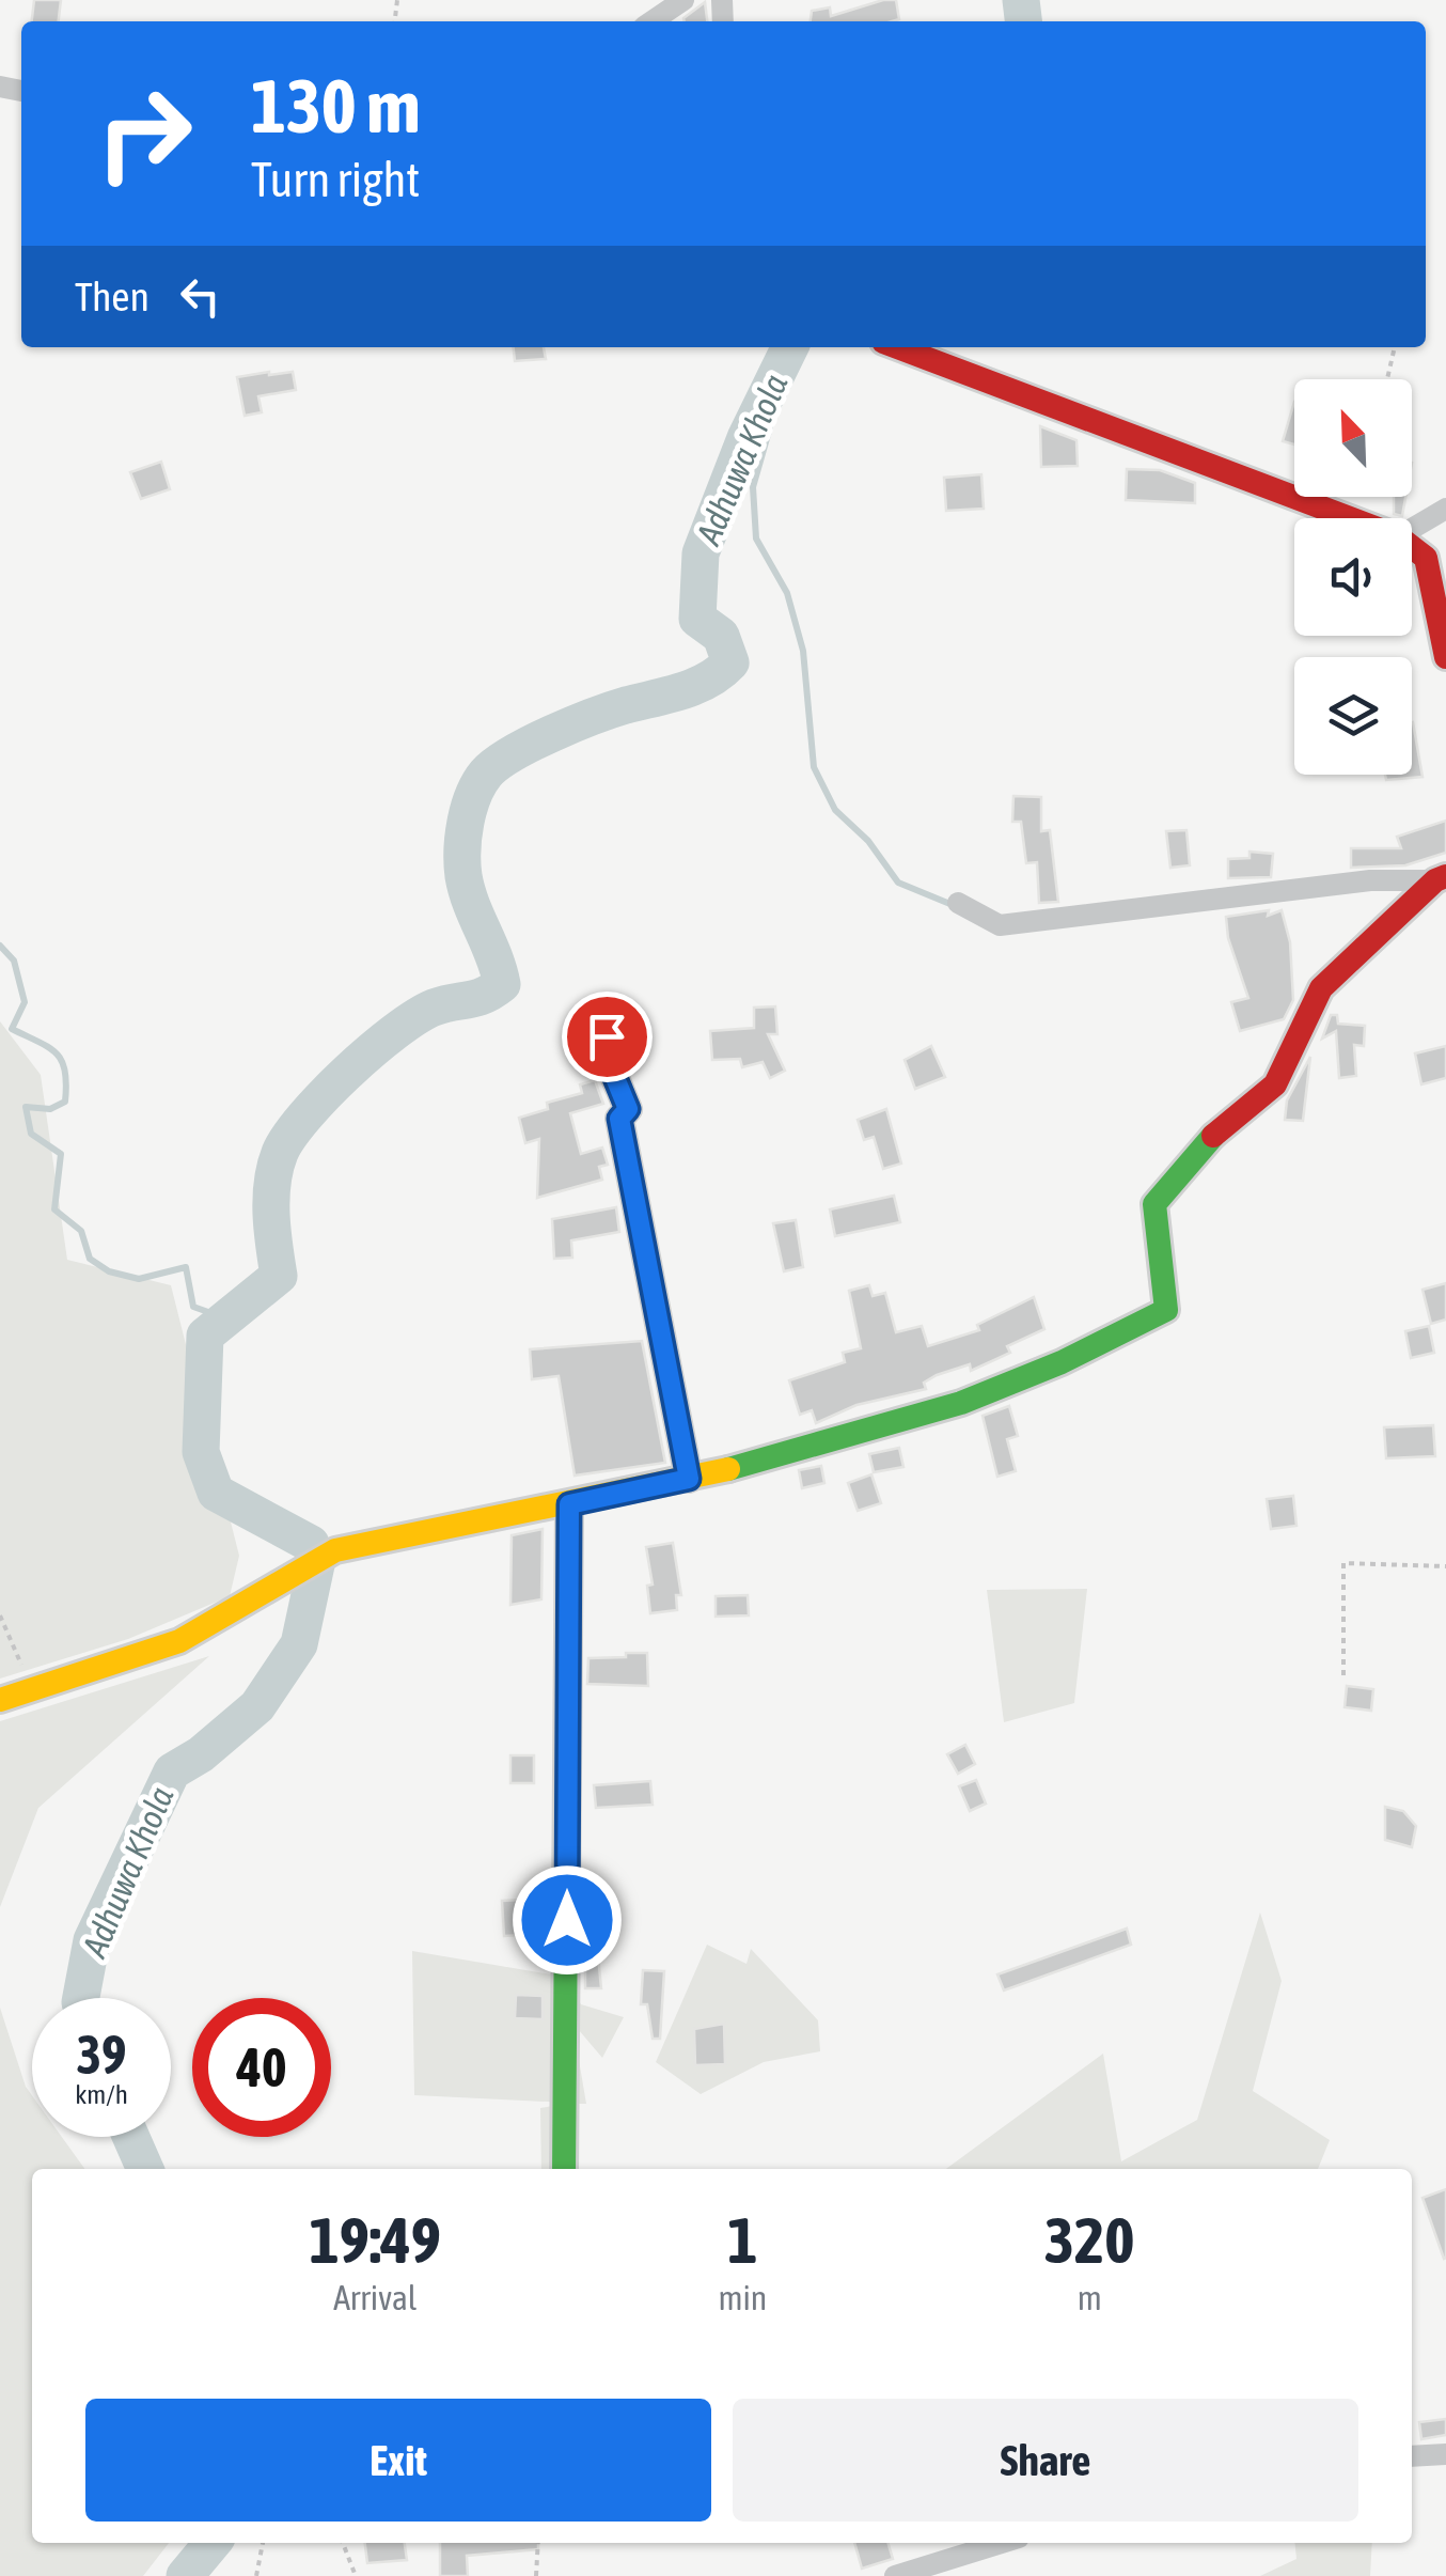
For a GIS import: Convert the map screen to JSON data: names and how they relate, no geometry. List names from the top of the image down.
{
  "water": ["Adhuwa Khola"],
  "north": "top left",
  "page": {
    "turn": ["130 m", "Turn right"],
    "then": "Then",
    "speed": "39 km/h",
    "limit": "40",
    "eta": [
      "19:49",
      "Arrival",
      "1",
      "min",
      "320",
      "m"
    ],
    "buttons": ["Exit", "Share"]
  }
}
